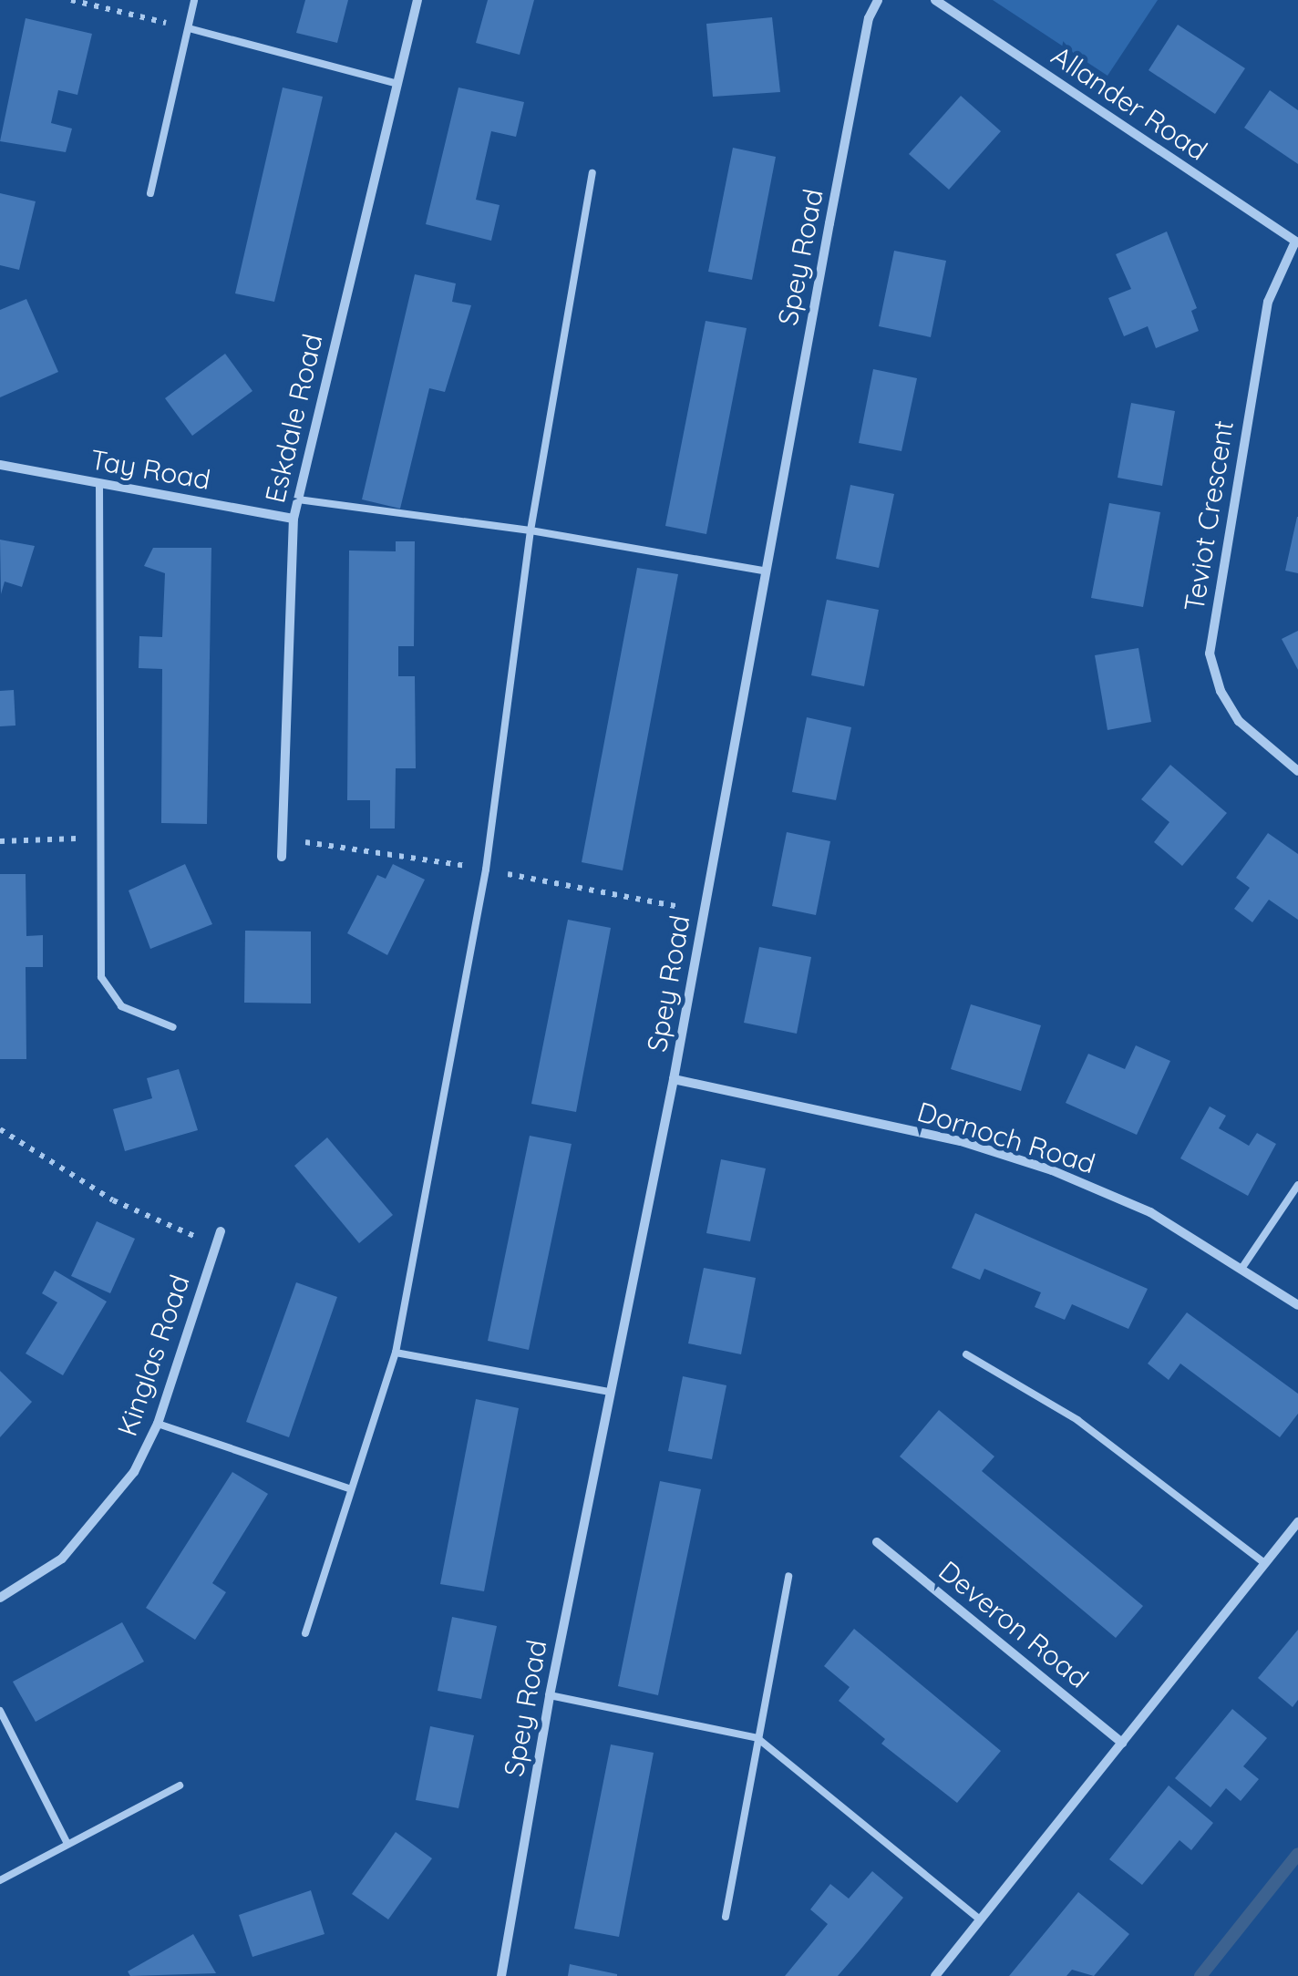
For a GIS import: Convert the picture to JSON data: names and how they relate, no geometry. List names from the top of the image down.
{
  "streets": {
    "street": [
      "Allander Road",
      "Spey Road",
      "Eskdale Road",
      "Tay Road",
      "Teviot Crescent",
      "Dornoch Road",
      "Kinglas Road",
      "Deveron Road"
    ]
  },
  "crossings": [
    ["Allander Road", "Teviot Crescent"],
    ["Spey Road", "Dornoch Road"],
    ["Eskdale Road", "Tay Road"]
  ]
}
